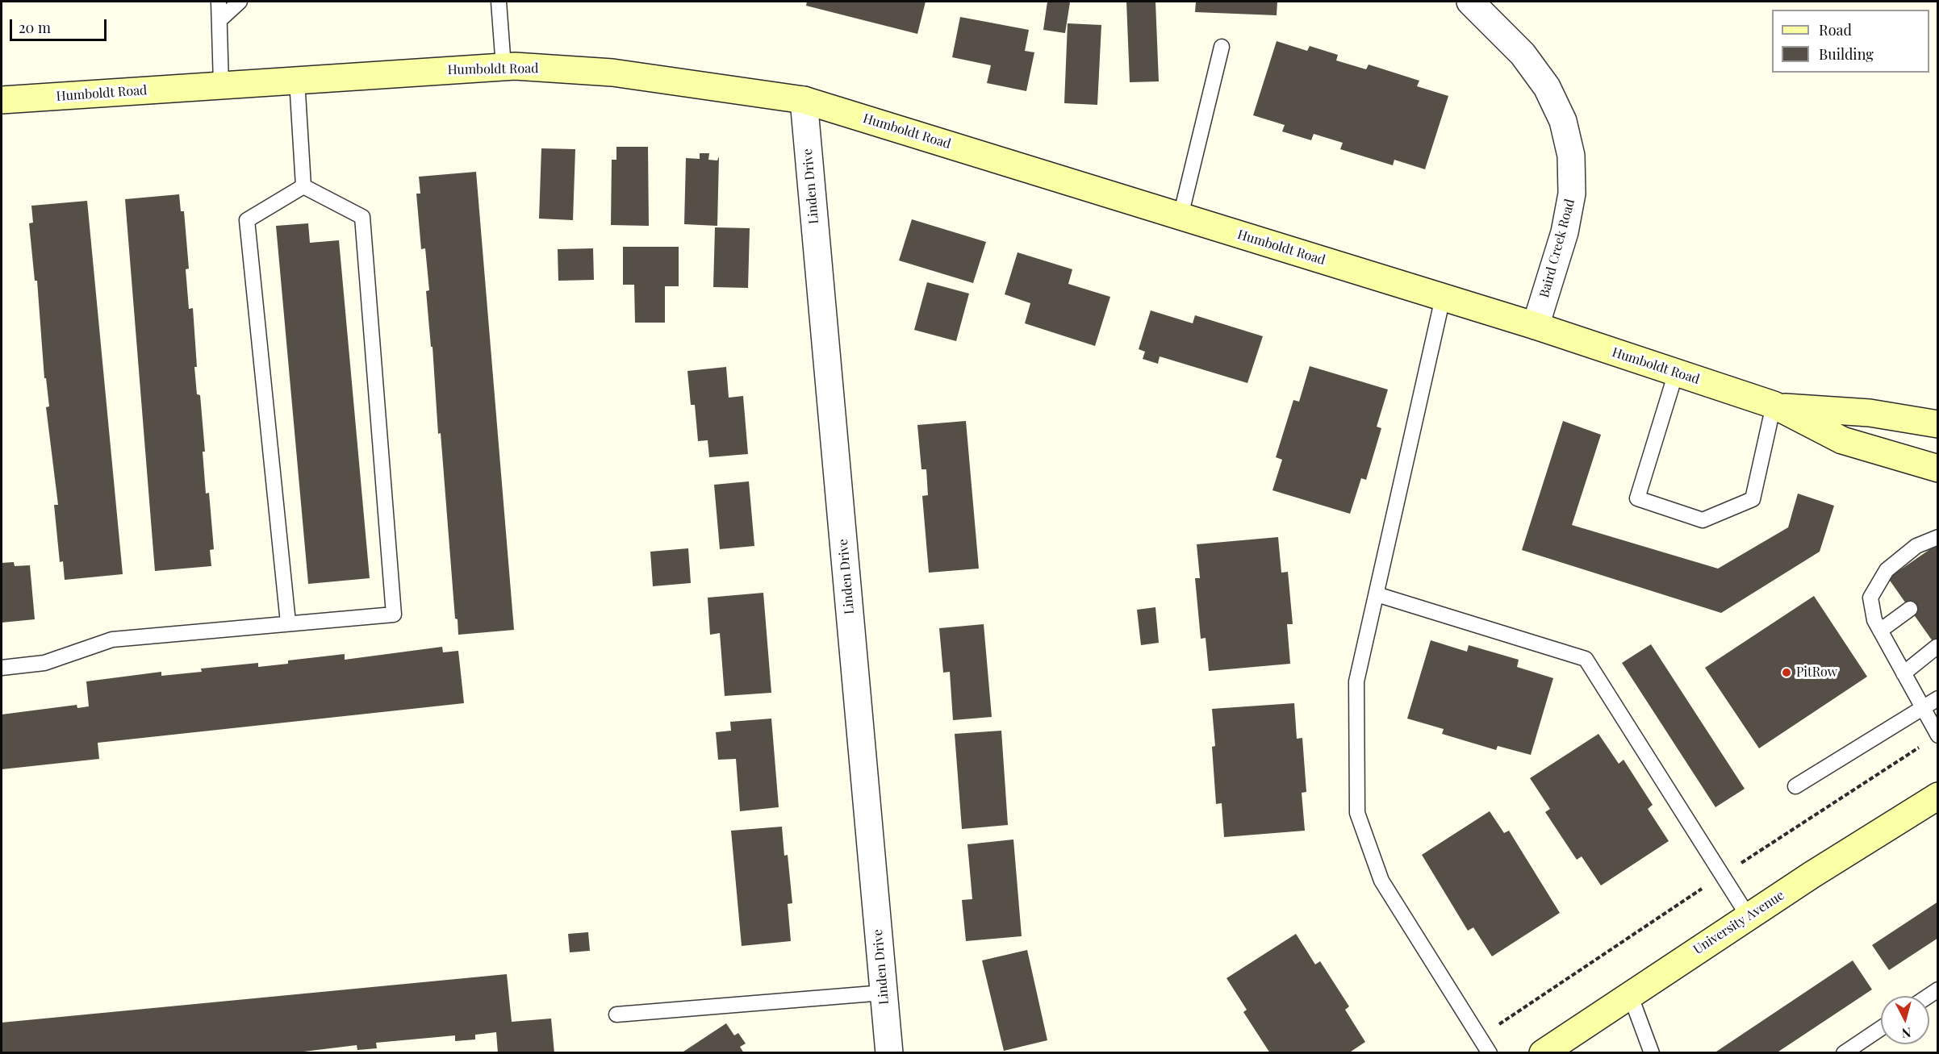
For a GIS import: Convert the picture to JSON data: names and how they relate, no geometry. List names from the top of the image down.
{
  "streets": {
    "street": [
      "Humboldt Road",
      "Linden Drive",
      "Baird Creek Road",
      "University Avenue"
    ]
  },
  "crossings": [
    ["Humboldt Road", "Linden Drive"],
    ["Humboldt Road", "Baird Creek Road"]
  ],
  "places": ["PitRow"],
  "legend": ["Road", "Building"],
  "scale_bar": "20 m",
  "north": "bottom"
}
